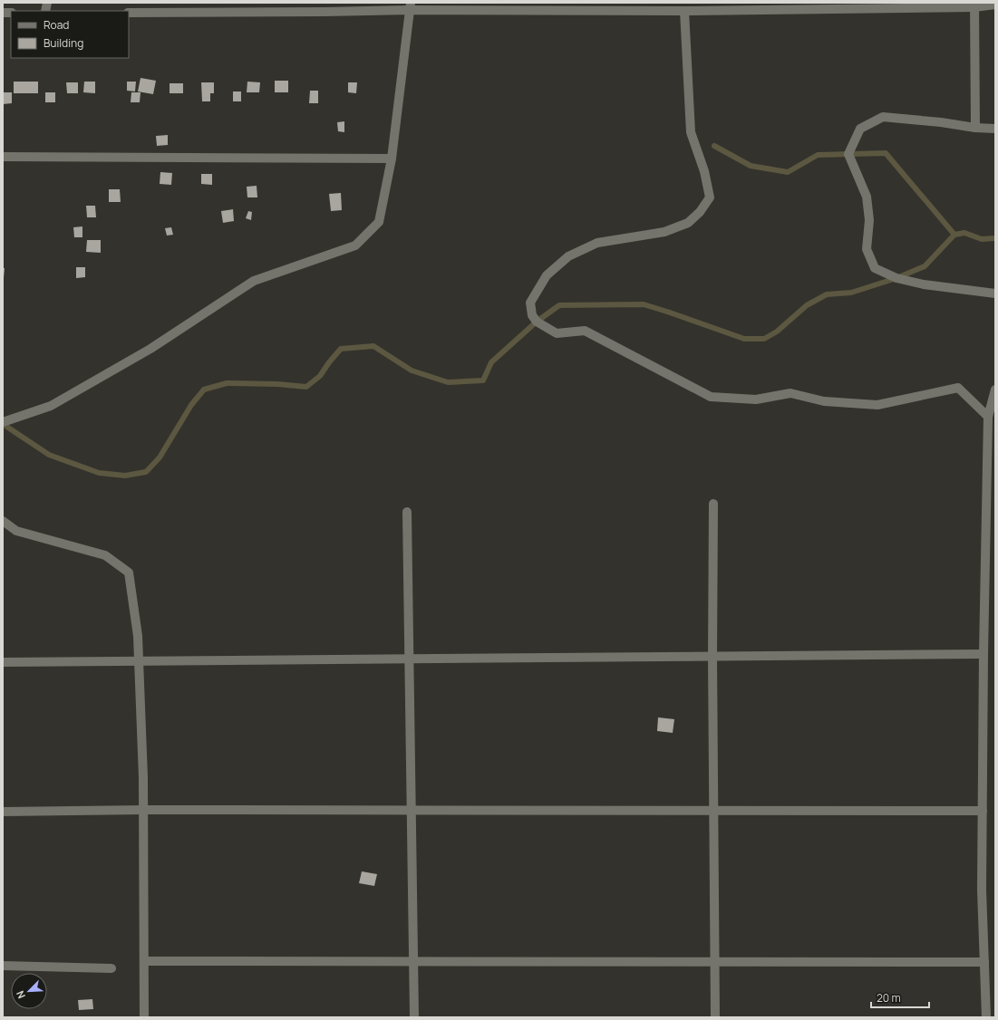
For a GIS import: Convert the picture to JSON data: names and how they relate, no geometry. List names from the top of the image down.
{
  "legend": ["Road", "Building"],
  "scale_bar": "20 m",
  "north": "bottom left"
}
